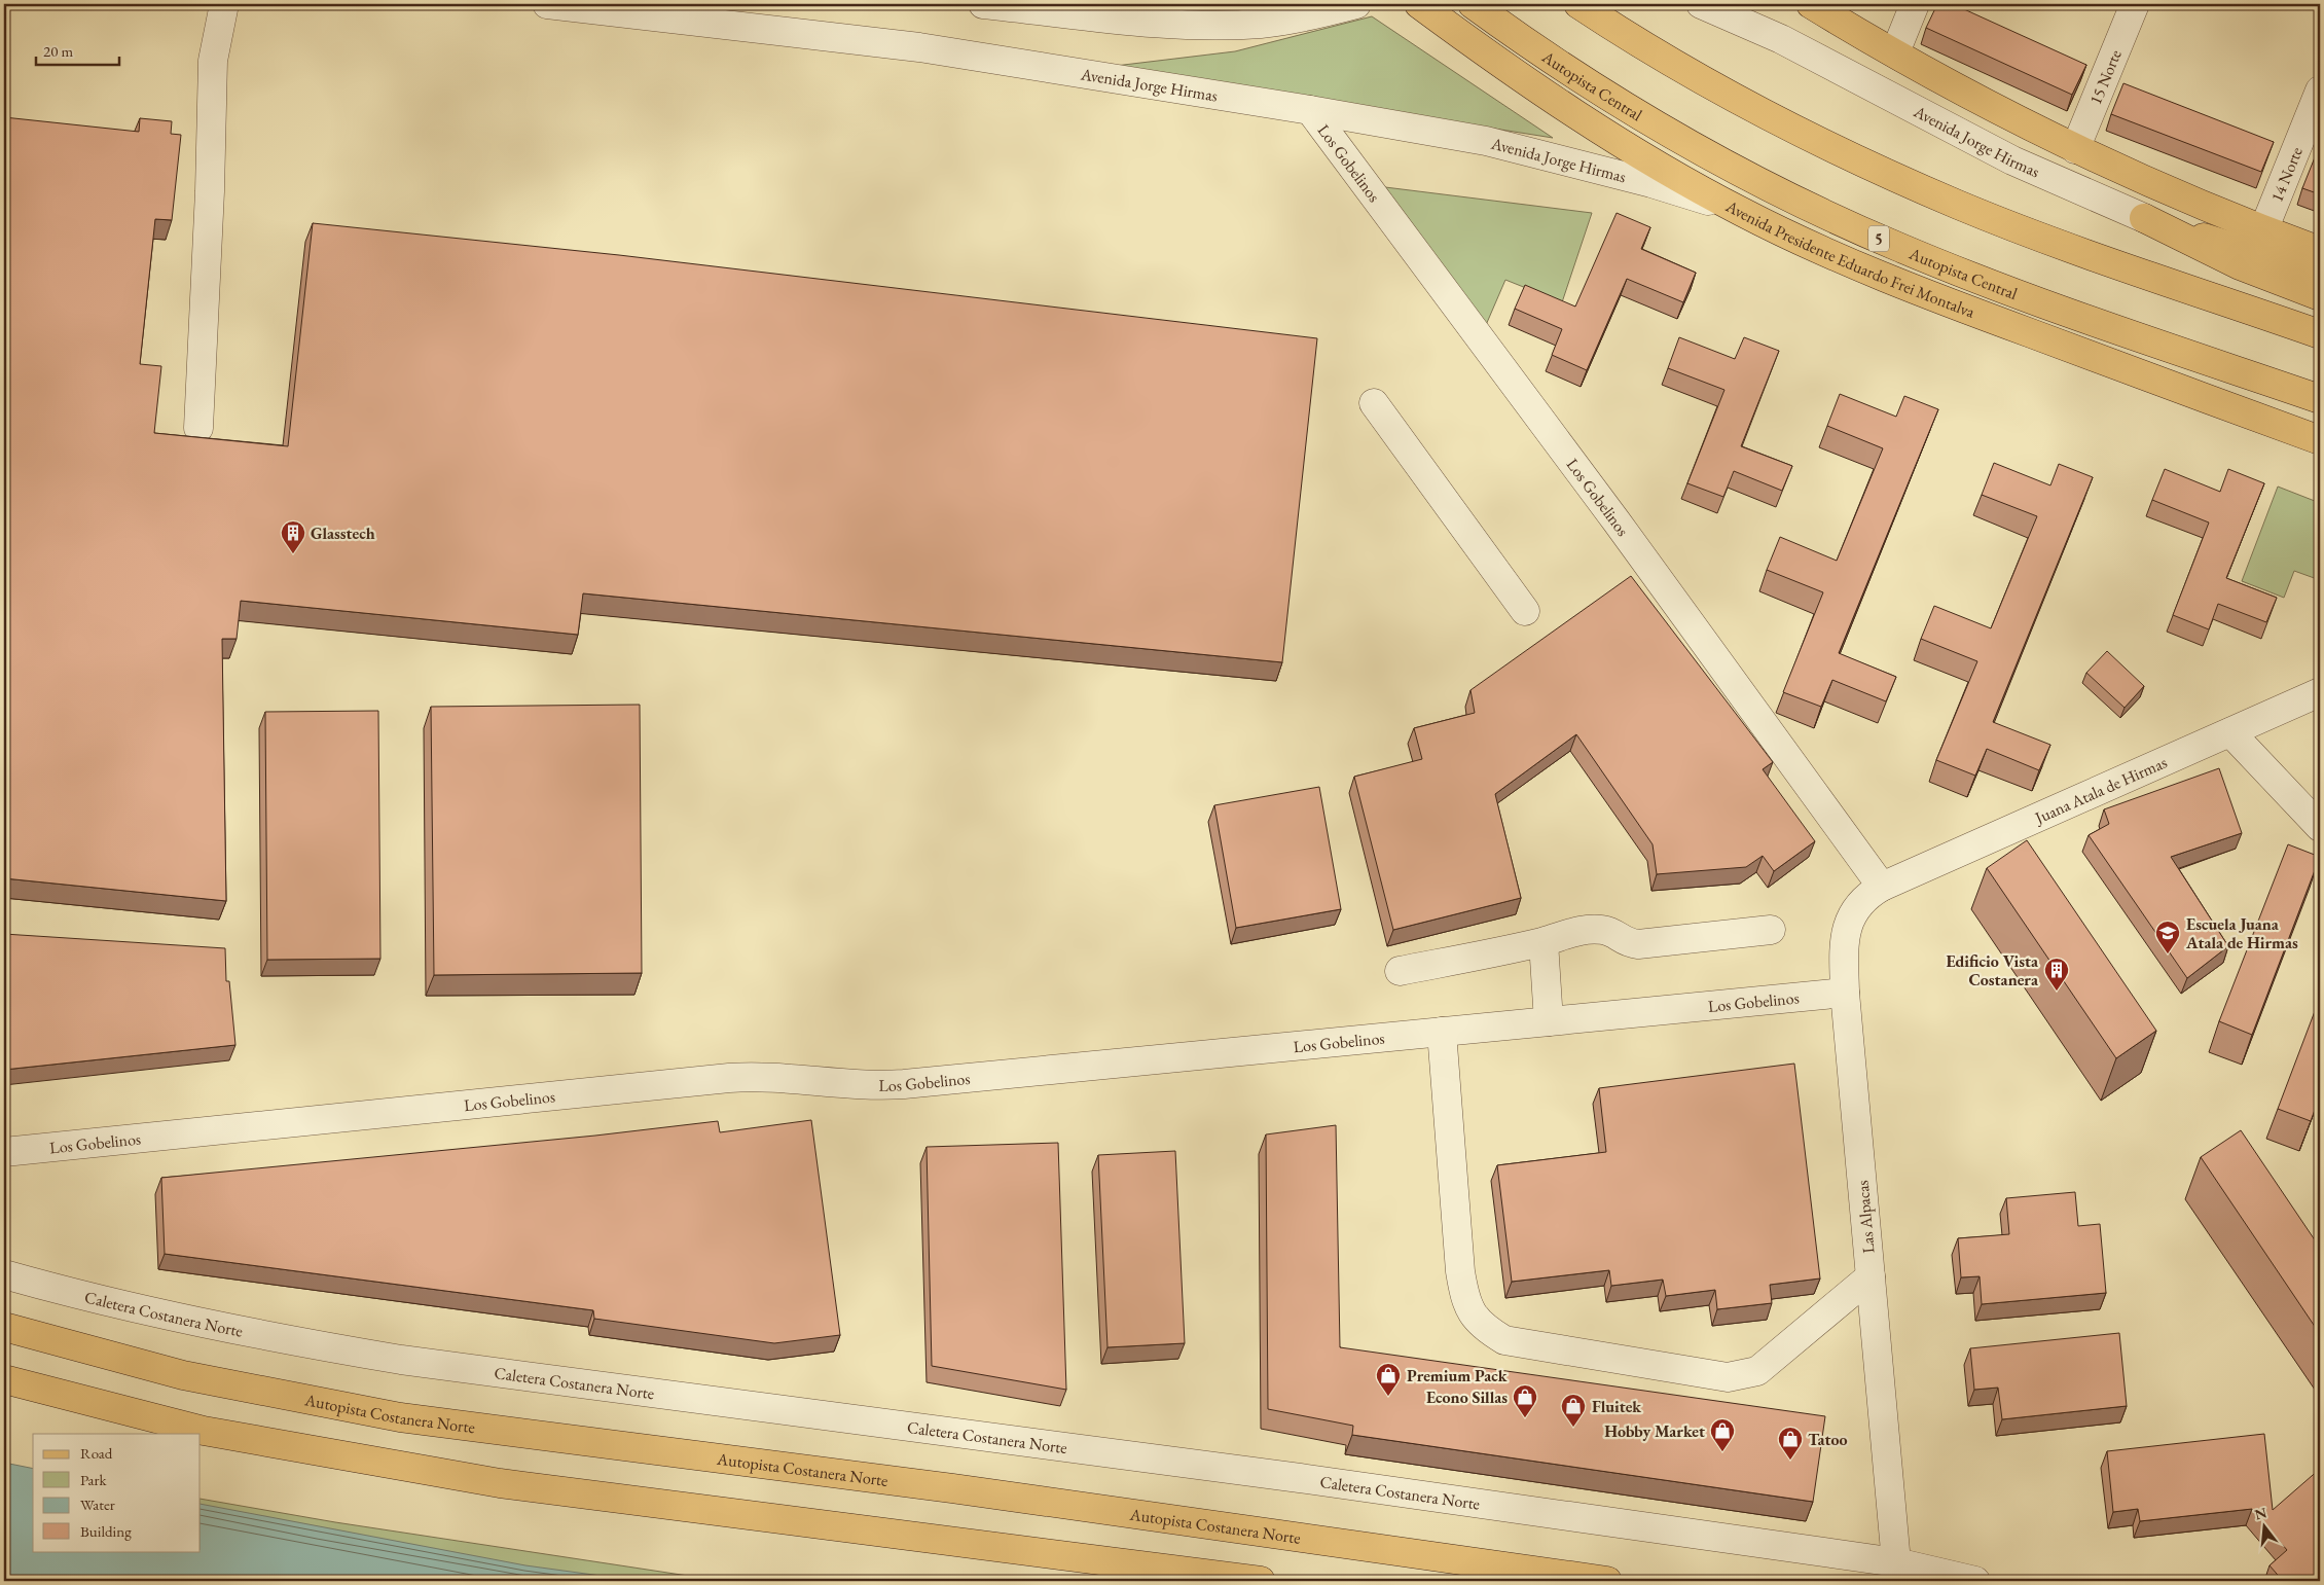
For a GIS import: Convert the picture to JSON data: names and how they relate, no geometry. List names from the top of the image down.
{
  "streets": {
    "main road": [
      "Autopista Central",
      "5",
      "Avenida Presidente Eduardo Frei Montalva",
      "Autopista Costanera Norte"
    ],
    "street": [
      "15 Norte",
      "Avenida Jorge Hirmas",
      "Los Gobelinos",
      "14 Norte",
      "Juana Atala de Hirmas",
      "Las Alpacas",
      "Caletera Costanera Norte"
    ]
  },
  "crossings": [
    ["Avenida Jorge Hirmas", "Los Gobelinos"],
    ["Avenida Jorge Hirmas", "Avenida Presidente Eduardo Frei Montalva"],
    ["Los Gobelinos", "Juana Atala de Hirmas"],
    ["Los Gobelinos", "Las Alpacas"],
    ["Juana Atala de Hirmas", "Las Alpacas"],
    ["Las Alpacas", "Caletera Costanera Norte"]
  ],
  "places": {
    "building": ["Glasstech", "Edificio Vista Costanera"],
    "school or university": ["Escuela Juana Atala de Hirmas"],
    "shop": [
      "Premium Pack",
      "Econo Sillas",
      "Fluitek",
      "Hobby Market",
      "Tatoo"
    ]
  },
  "legend": [
    "Road",
    "Park",
    "Water",
    "Building"
  ],
  "scale_bar": "20 m",
  "north": "top"
}
